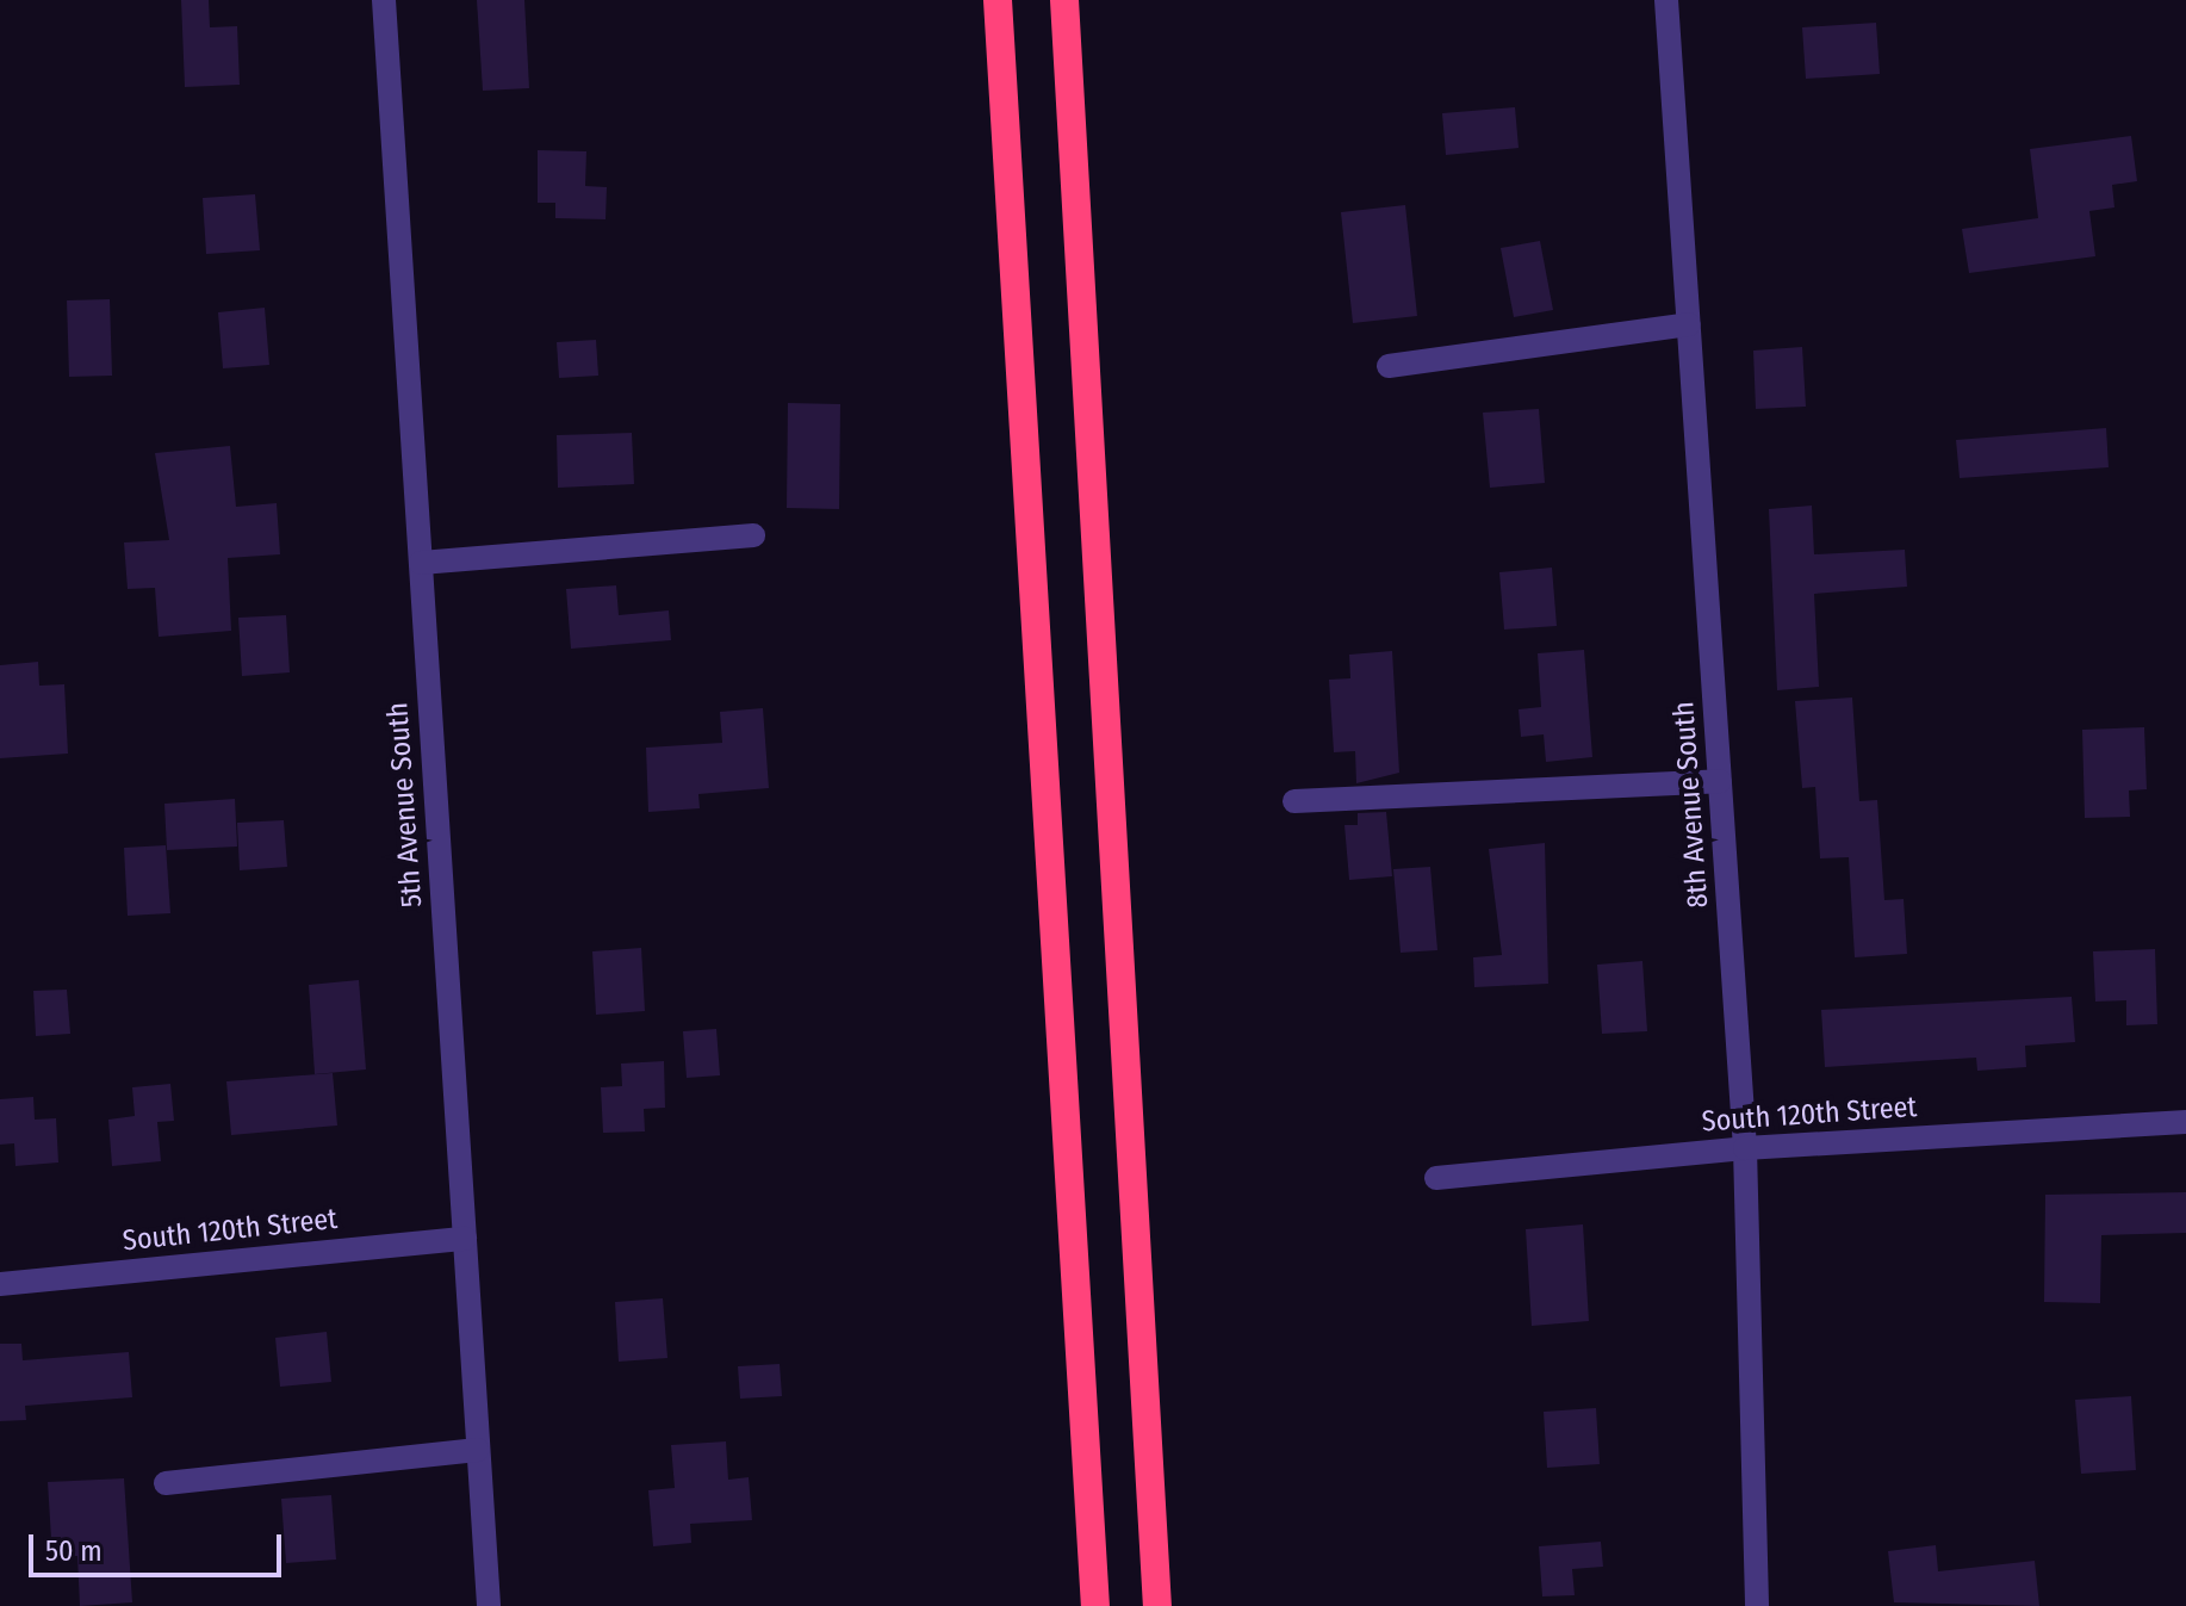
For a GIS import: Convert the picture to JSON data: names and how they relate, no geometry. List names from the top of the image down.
{
  "streets": {
    "street": ["5th Avenue South", "8th Avenue South", "South 120th Street"]
  },
  "crossings": [
    ["5th Avenue South", "South 120th Street"],
    ["8th Avenue South", "South 120th Street"]
  ],
  "scale_bar": "50 m"
}
